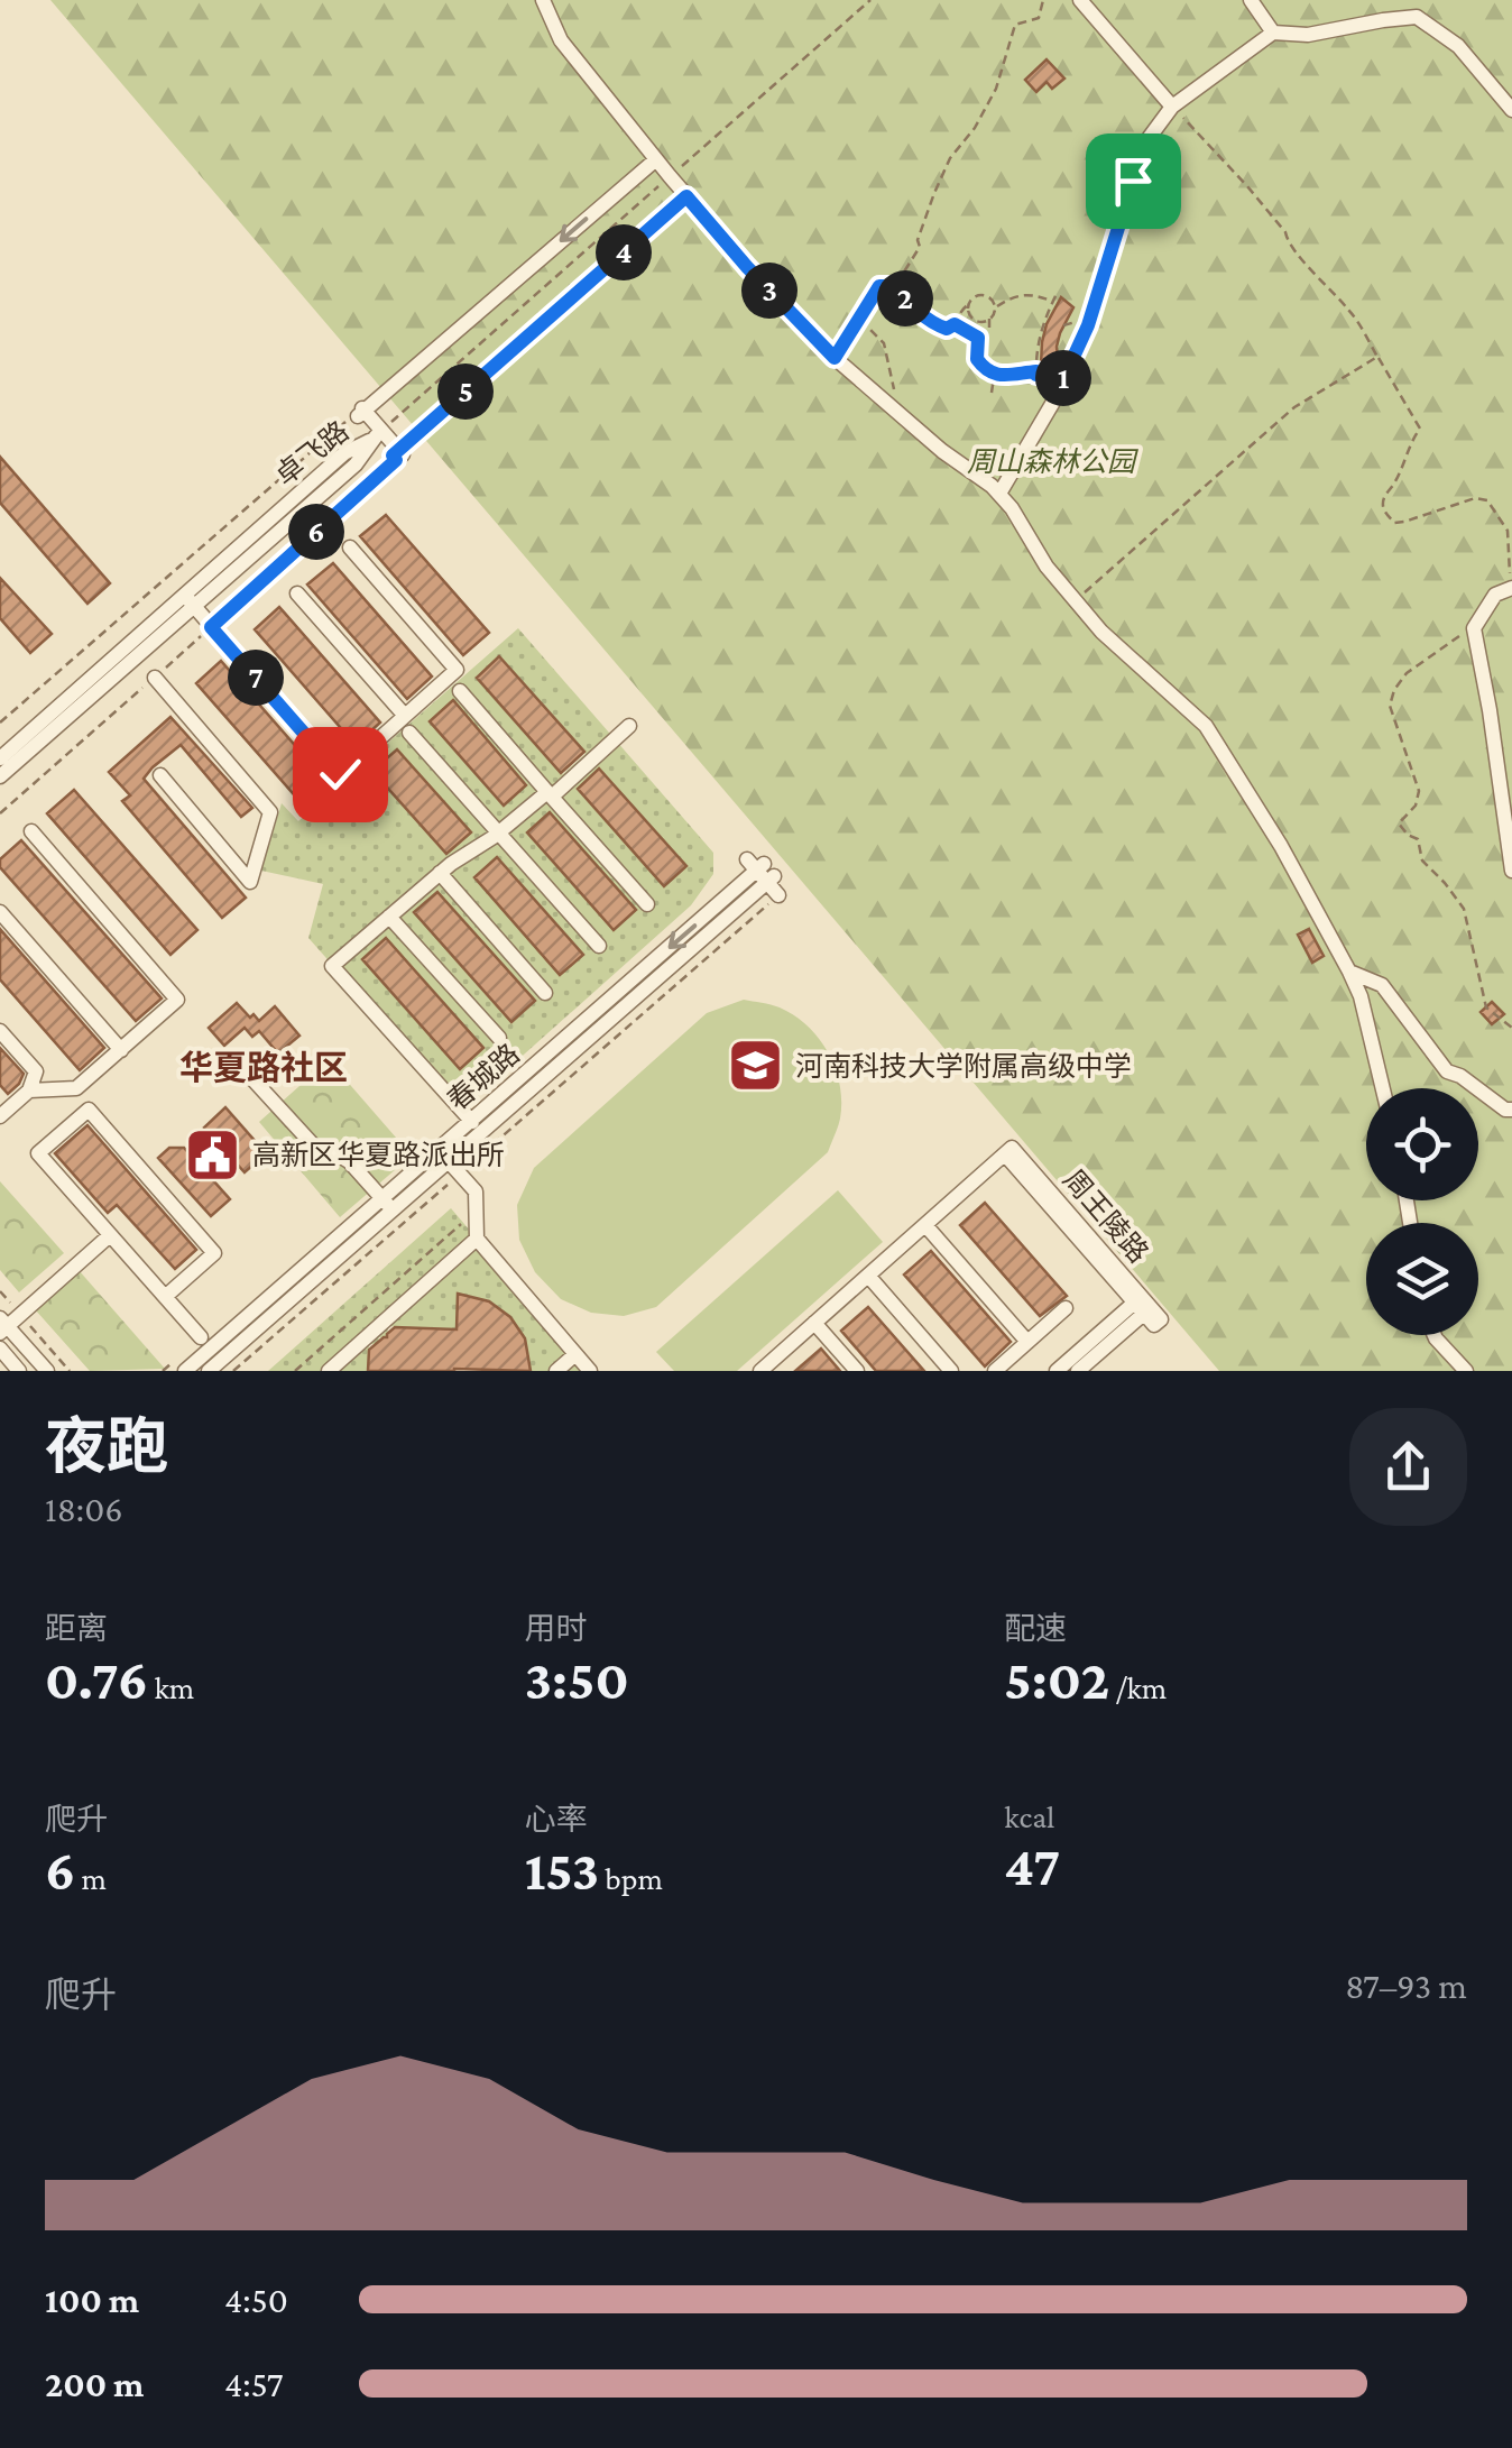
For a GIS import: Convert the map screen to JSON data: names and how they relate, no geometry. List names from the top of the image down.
{
  "streets": {
    "street": ["卓飞路", "春城路", "周王陵路"]
  },
  "districts": ["华夏路社区"],
  "parks": ["周山森林公园"],
  "places": {
    "school or university": ["河南科技大学附属高级中学"],
    "public building": ["高新区华夏路派出所"]
  },
  "page": {
    "pins": [
      "4",
      "3",
      "2",
      "1",
      "5",
      "6",
      "7"
    ],
    "heading": ["夜跑", "18:06"],
    "stats": [
      ["距离", "0.76 km"],
      ["用时", "3:50"],
      ["配速", "5:02 /km"],
      ["爬升", "6 m"],
      ["心率", "153 bpm"],
      ["kcal", "47"]
    ],
    "chart": ["爬升", "87–93 m"],
    "list": [
      {
        "name": "100 m",
        "note": "4:50"
      },
      {
        "name": "200 m",
        "note": "4:57"
      }
    ]
  }
}
